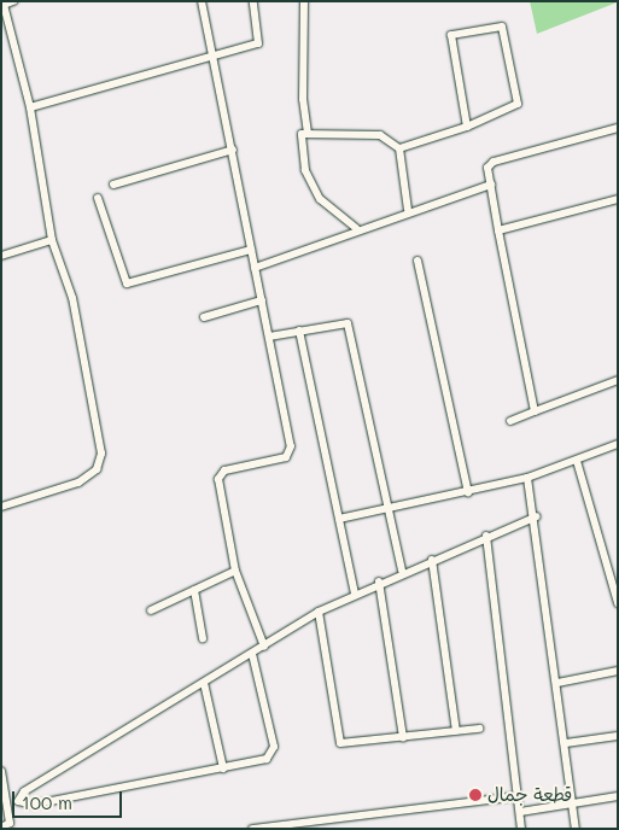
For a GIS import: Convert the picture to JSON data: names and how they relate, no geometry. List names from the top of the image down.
{
  "places": ["قطعة جمال"],
  "scale_bar": "100 m"
}
